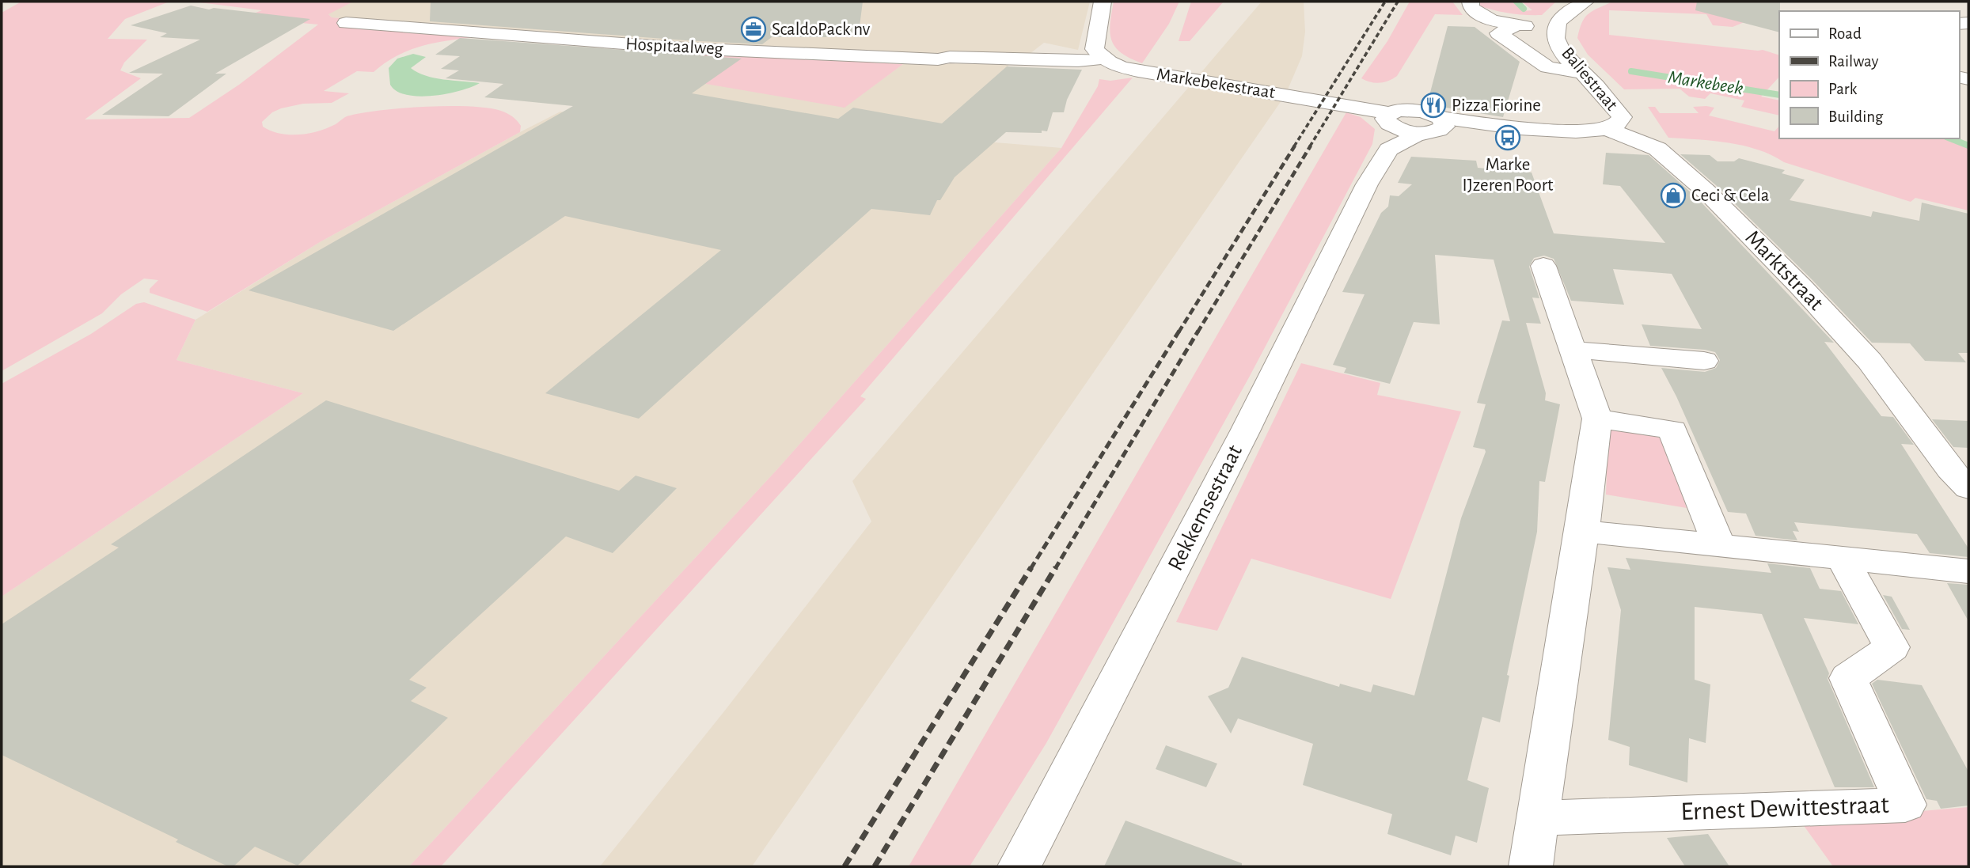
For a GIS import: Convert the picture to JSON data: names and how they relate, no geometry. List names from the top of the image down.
{
  "streets": {
    "street": [
      "Hospitaalweg",
      "Baliestraat",
      "Markebekestraat",
      "Marktstraat",
      "Rekkemsestraat",
      "Ernest Dewittestraat"
    ]
  },
  "crossings": [
    ["Hospitaalweg", "Markebekestraat"],
    ["Baliestraat", "Marktstraat"],
    ["Markebekestraat", "Rekkemsestraat"]
  ],
  "water": ["Markebeek"],
  "places": {
    "office": ["ScaldoPack nv"],
    "restaurant": ["Pizza Fiorine"],
    "bus stop": ["Marke IJzeren Poort"],
    "shop": ["Ceci & Cela"]
  },
  "legend": [
    "Road",
    "Railway",
    "Park",
    "Building"
  ]
}
